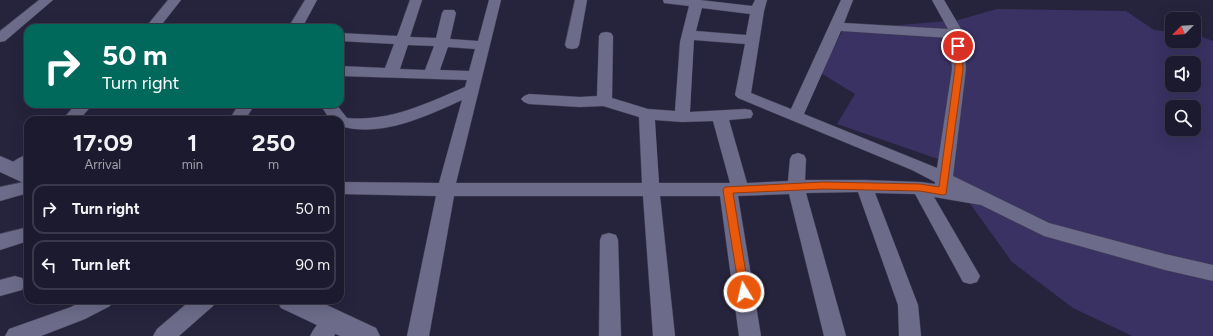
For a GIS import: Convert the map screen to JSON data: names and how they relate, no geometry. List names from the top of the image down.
{
  "north": "bottom left",
  "page": {
    "turn": ["50 m", "Turn right"],
    "eta": [
      "17:09",
      "Arrival",
      "1",
      "min",
      "250",
      "m"
    ],
    "list": [
      {
        "name": "Turn right",
        "value": "50 m"
      },
      {
        "name": "Turn left",
        "value": "90 m"
      }
    ]
  }
}
